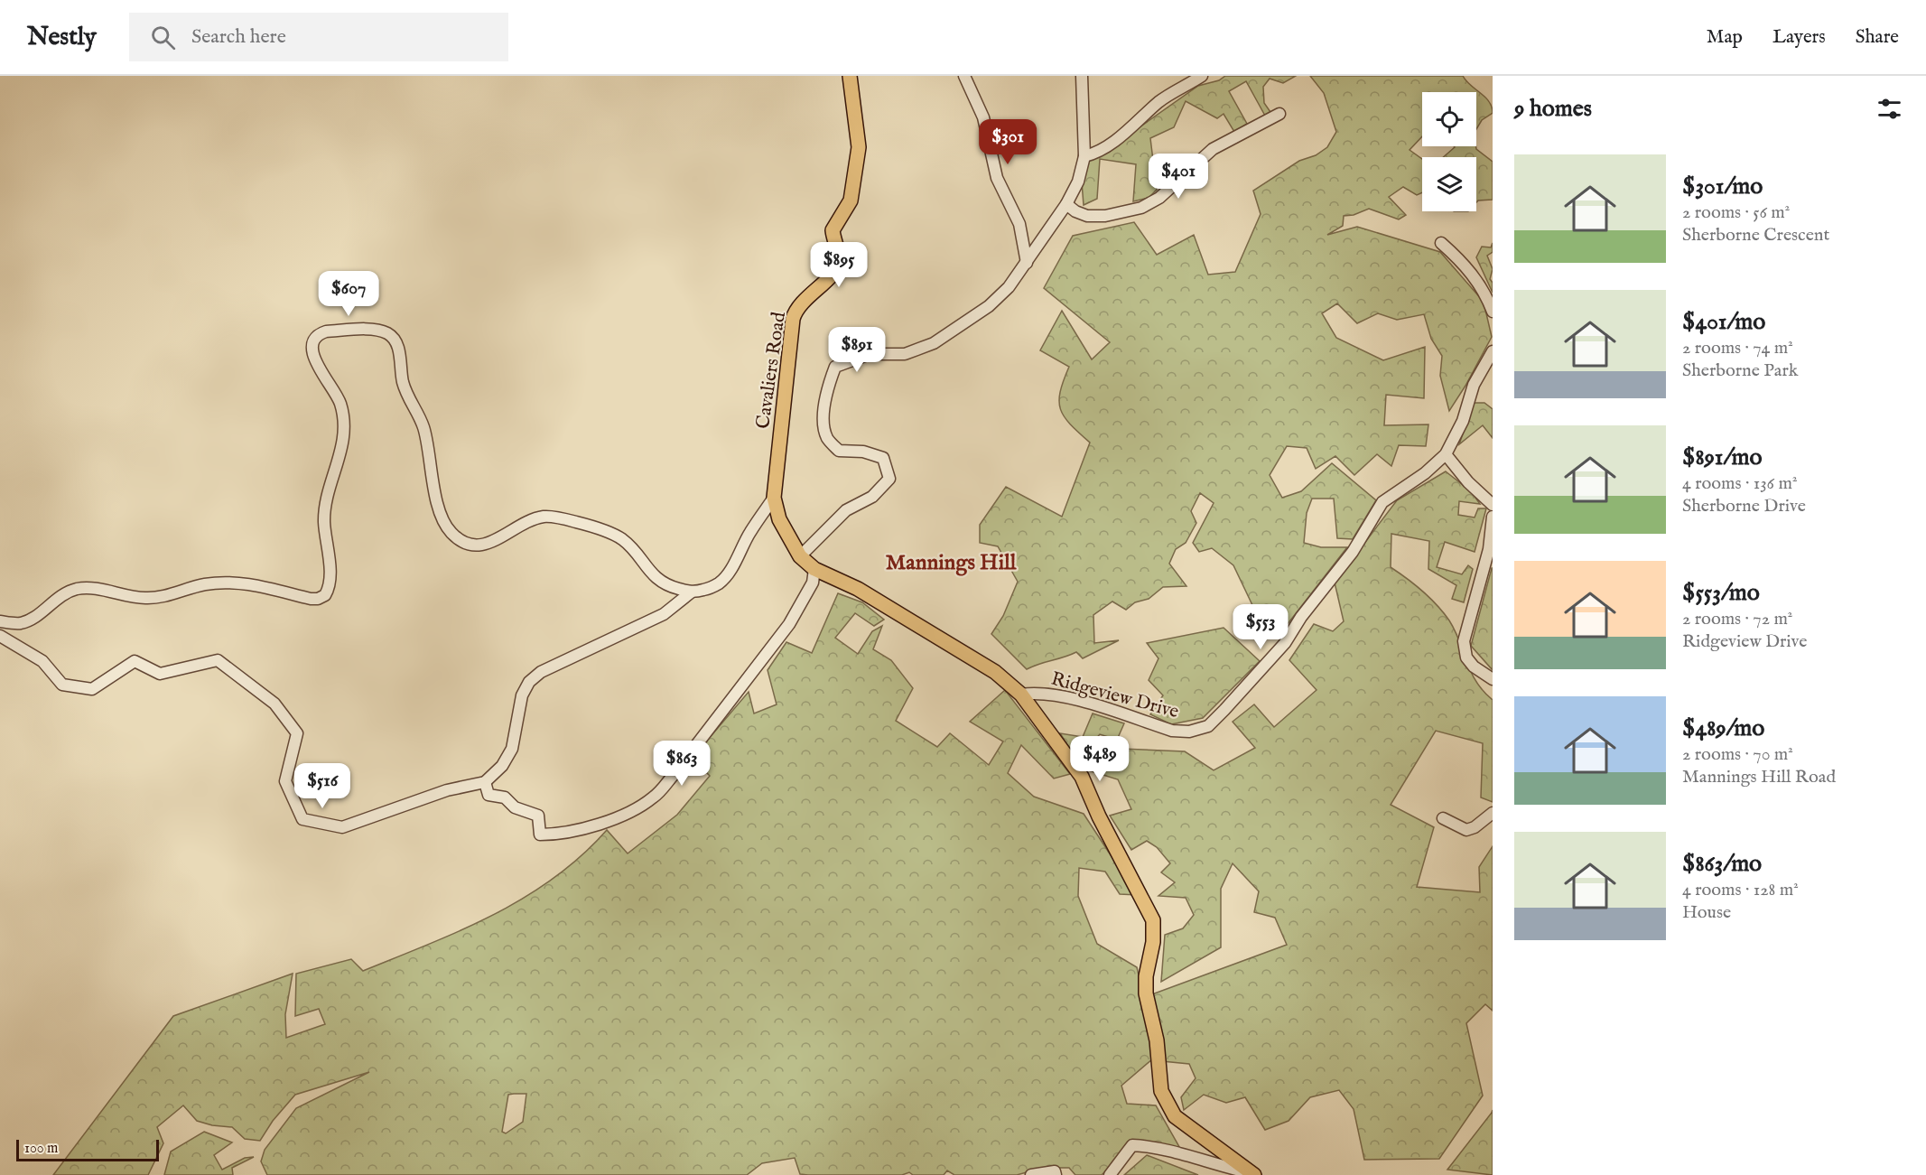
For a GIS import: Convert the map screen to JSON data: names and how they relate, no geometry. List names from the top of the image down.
{
  "streets": {
    "main road": ["Cavaliers Road"],
    "street": ["Ridgeview Drive"]
  },
  "districts": ["Mannings Hill"],
  "scale_bar": "100 m",
  "page": {
    "header": "Nestly",
    "search": "Search here",
    "nav": ["Map", "Layers", "Share"],
    "heading": "9 homes",
    "price": [
      "$301",
      "$401",
      "$895",
      "$607",
      "$891",
      "$553",
      "$489",
      "$863",
      "$516"
    ],
    "list": [
      {
        "name": "$301/mo",
        "note": "2 rooms · 56 m² · Sherborne Crescent"
      },
      {
        "name": "$401/mo",
        "note": "2 rooms · 74 m² · Sherborne Park"
      },
      {
        "name": "$891/mo",
        "note": "4 rooms · 136 m² · Sherborne Drive"
      },
      {
        "name": "$553/mo",
        "note": "2 rooms · 72 m² · Ridgeview Drive"
      },
      {
        "name": "$489/mo",
        "note": "2 rooms · 70 m² · Mannings Hill Road"
      },
      {
        "name": "$863/mo",
        "note": "4 rooms · 128 m² · House"
      }
    ],
    "scale": "100 m"
  }
}
